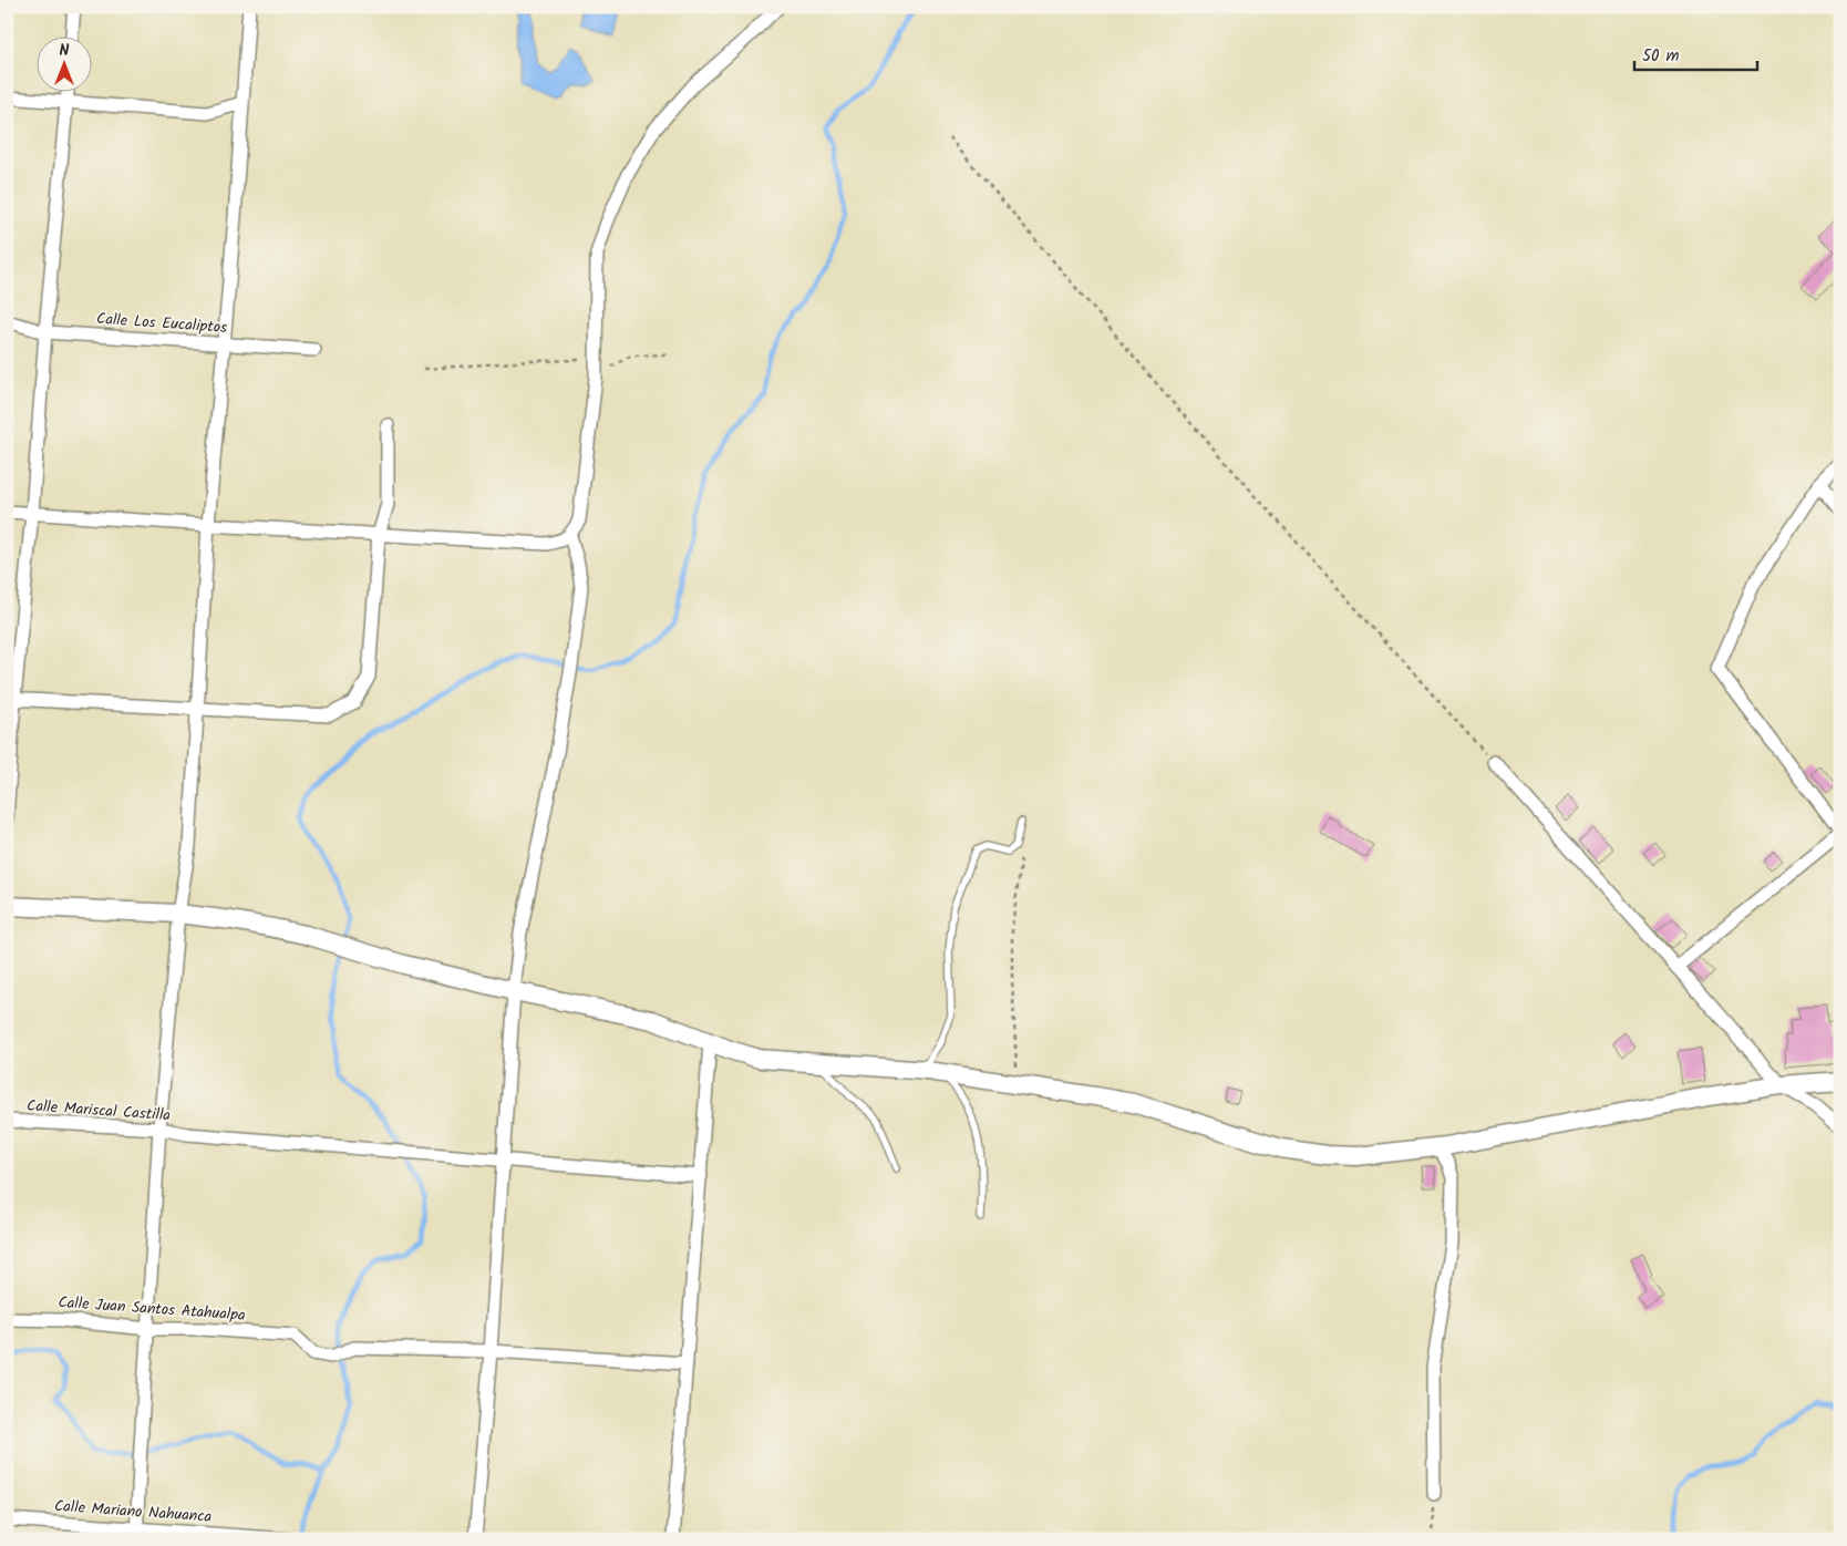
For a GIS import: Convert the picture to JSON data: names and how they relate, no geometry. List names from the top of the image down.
{
  "streets": {
    "street": [
      "Calle Los Eucaliptos",
      "Calle Mariscal Castilla",
      "Calle Juan Santos Atahualpa",
      "Calle Mariano Nahuanca"
    ]
  },
  "scale_bar": "50 m",
  "north": "top"
}
